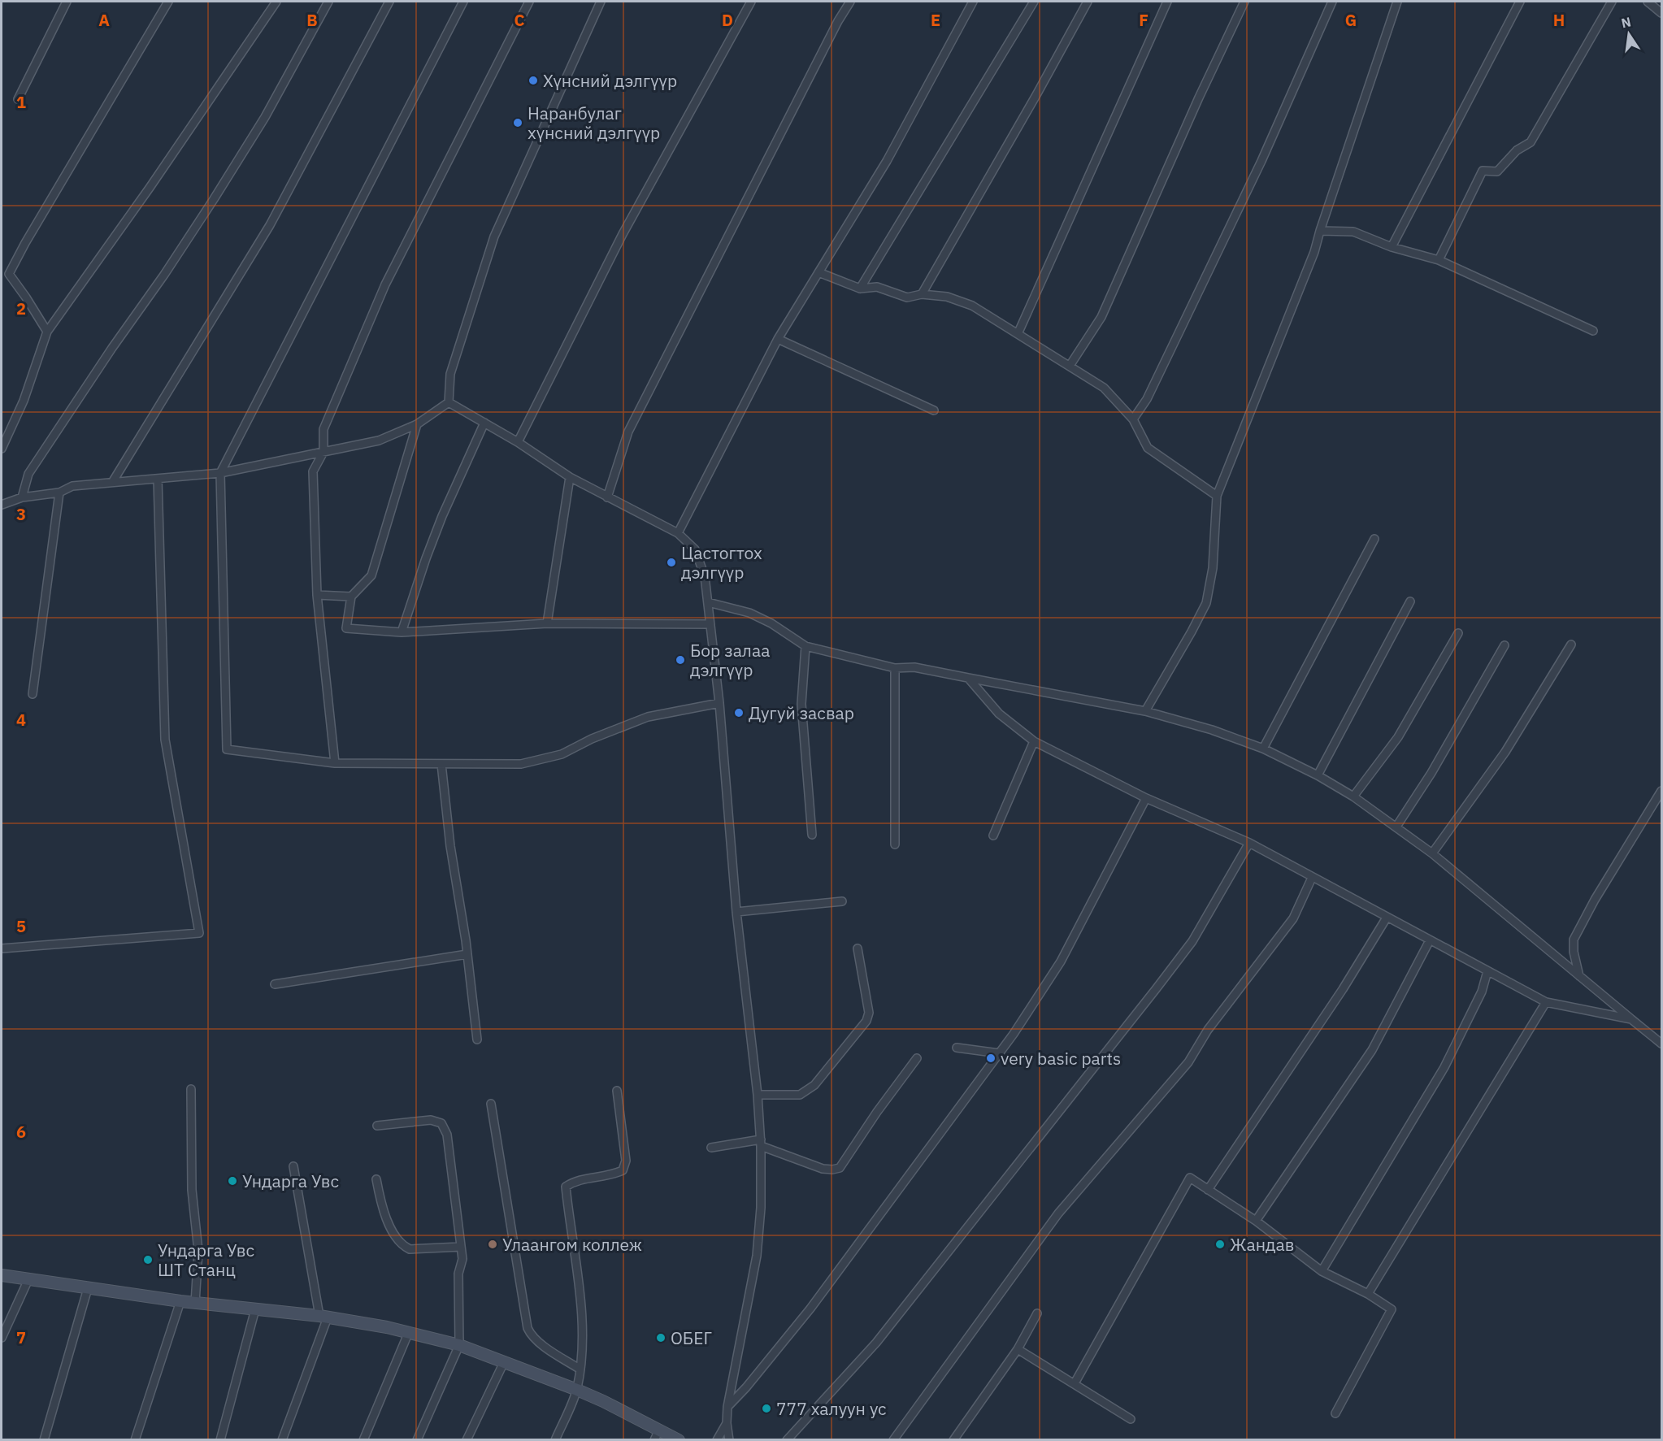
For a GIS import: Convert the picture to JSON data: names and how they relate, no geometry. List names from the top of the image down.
{
  "places": [
    "Хүнсний дэлгүүр",
    "Наранбулаг хүнсний дэлгүүр",
    "Цастогтох дэлгүүр",
    "Бор залаа дэлгүүр",
    "Дугуй засвар",
    "very basic parts",
    "Ундарга Увс",
    "Улаангом коллеж",
    "Жандав",
    "Ундарга Увс ШТ Станц",
    "ОБЕГ",
    "777 халуун ус"
  ],
  "north": "top",
  "grid": {
    "columns": [
      "A",
      "B",
      "C",
      "D",
      "E",
      "F",
      "G",
      "H"
    ],
    "rows": [
      "1",
      "2",
      "3",
      "4",
      "5",
      "6",
      "7"
    ]
  }
}
